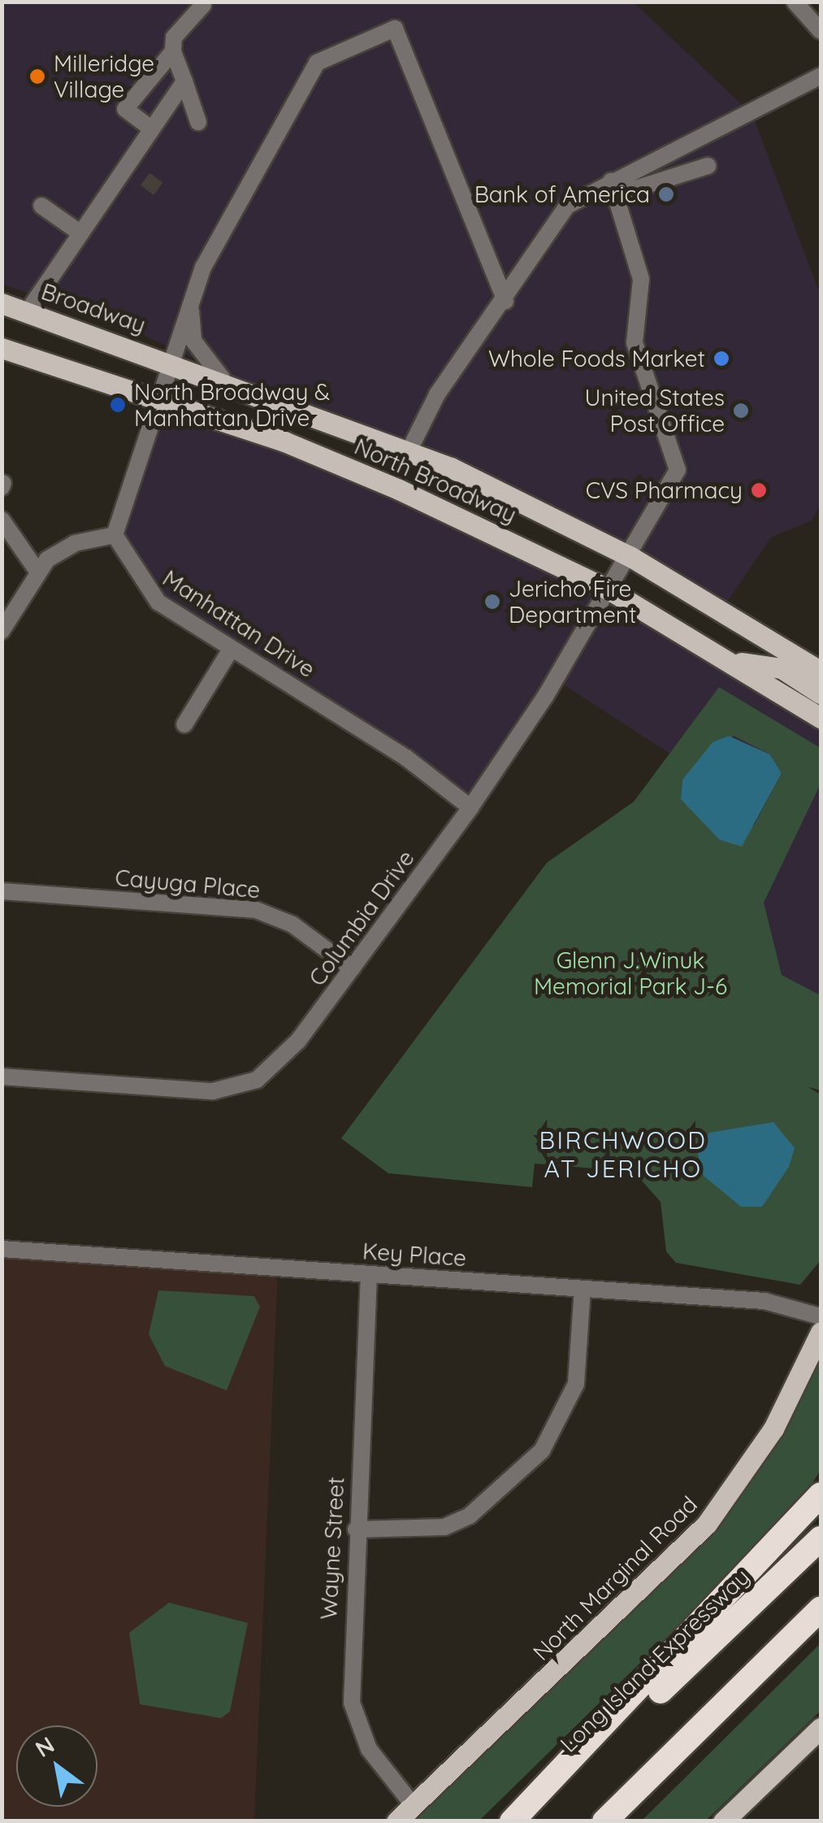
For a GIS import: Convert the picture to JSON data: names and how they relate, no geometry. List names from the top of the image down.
{
  "streets": {
    "highway": ["Long Island Expressway"],
    "main road": ["Broadway", "North Broadway", "North Marginal Road"],
    "street": [
      "Manhattan Drive",
      "Cayuga Place",
      "Columbia Drive",
      "Key Place",
      "Wayne Street"
    ]
  },
  "crossings": [
    ["Broadway", "North Broadway"],
    ["North Broadway", "Columbia Drive"],
    ["Manhattan Drive", "Columbia Drive"],
    ["Cayuga Place", "Columbia Drive"],
    ["Key Place", "Wayne Street"],
    ["Wayne Street", "North Marginal Road"]
  ],
  "districts": ["BIRCHWOOD AT JERICHO"],
  "parks": ["Glenn J.Winuk Memorial Park J-6"],
  "places": [
    "Milleridge Village",
    "Bank of America",
    "Whole Foods Market",
    "North Broadway & Manhattan Drive",
    "United States Post Office",
    "CVS Pharmacy",
    "Jericho Fire Department"
  ],
  "north": "top left"
}
